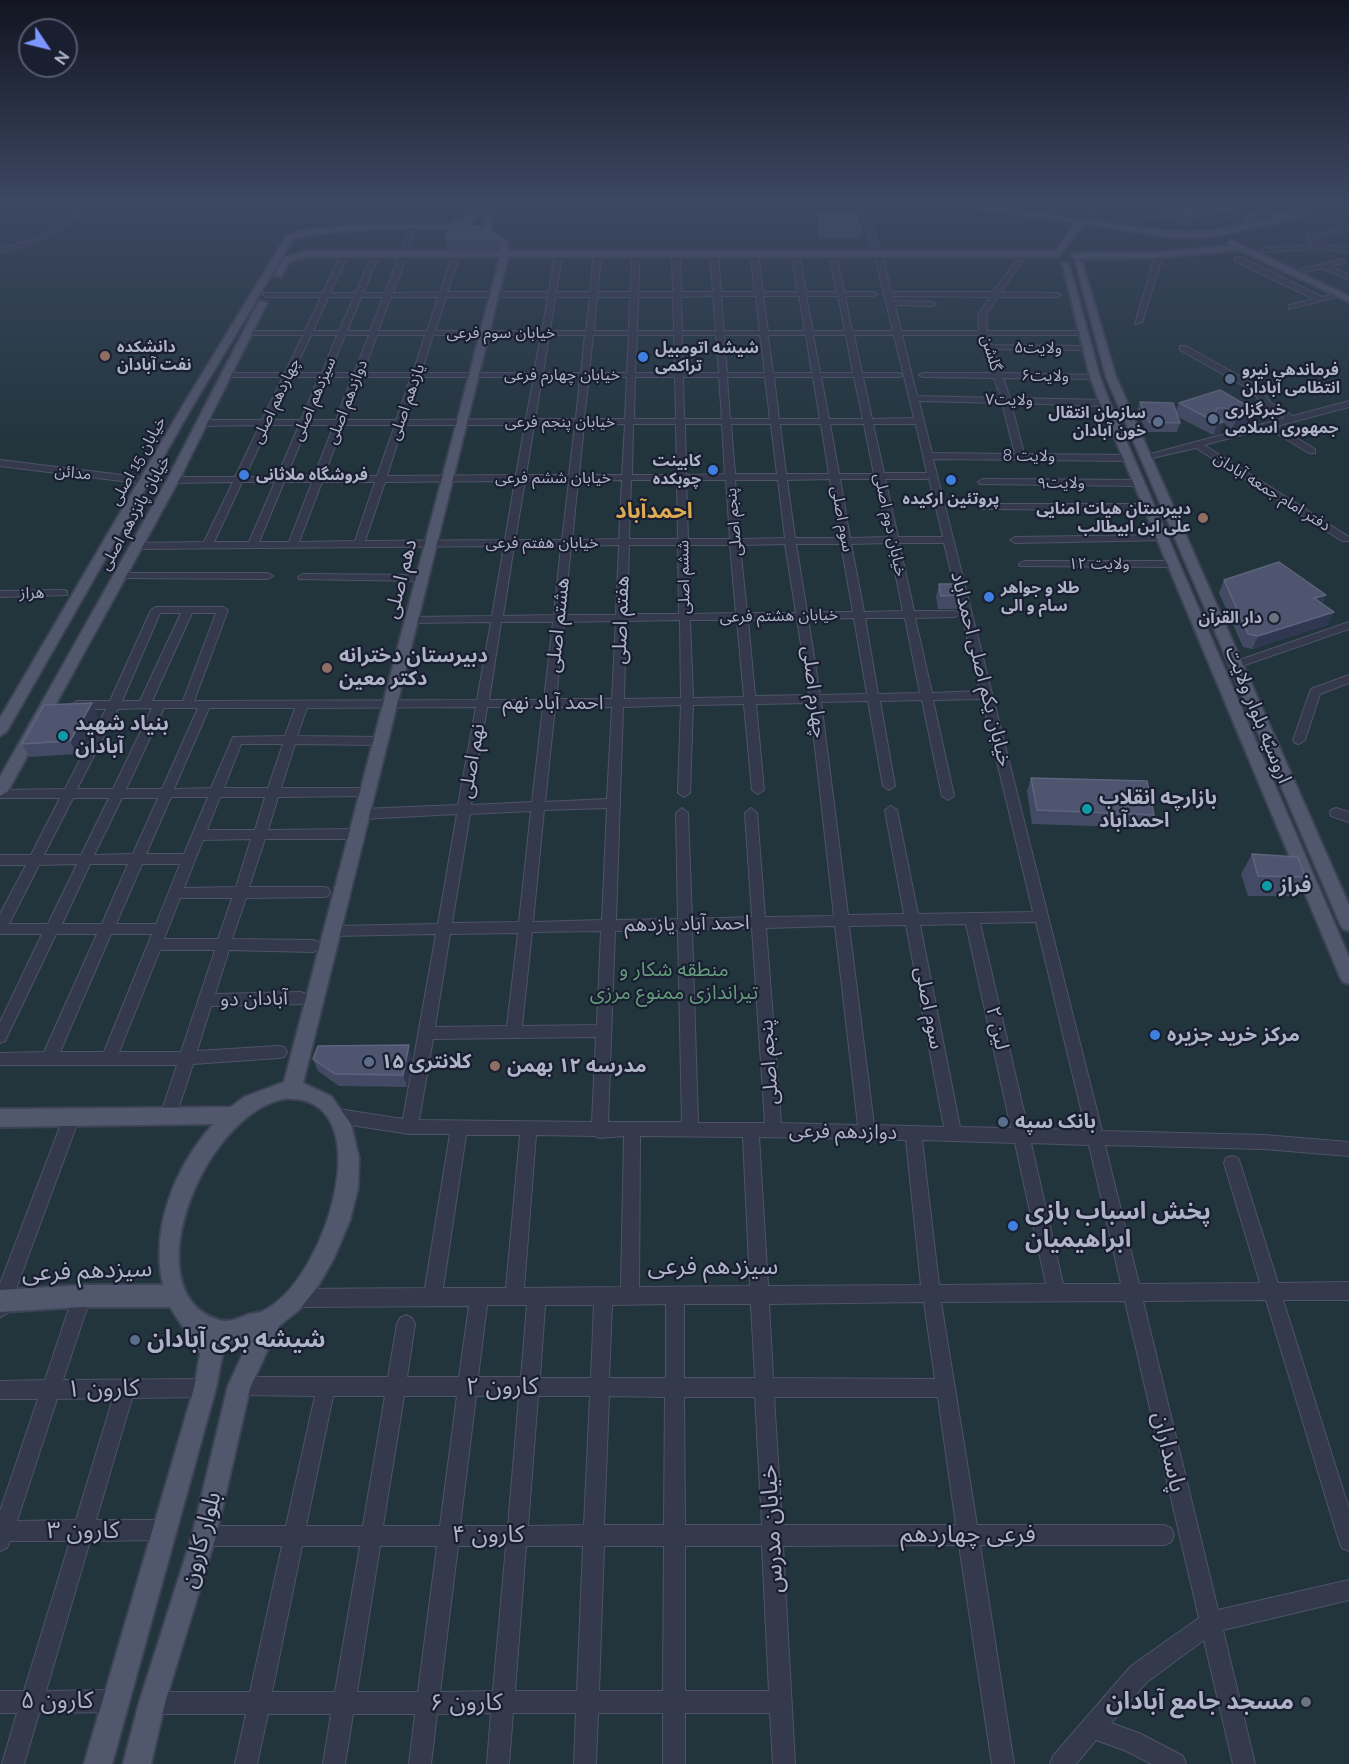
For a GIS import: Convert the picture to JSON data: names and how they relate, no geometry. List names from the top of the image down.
{
  "streets": {
    "main road": [
      "خیابان 15 اصلی",
      "خیابان پانزدهم اصلی",
      "دهم اصلی",
      "اروسیّه بلوار ولایت",
      "سیزدهم فرعی",
      "بلوار کارون"
    ],
    "street": [
      "خیابان سوم فرعی",
      "ولایت۵",
      "گلشن",
      "خیابان چهارم فرعی",
      "ولایت۶",
      "سیزدهم اصلی",
      "ولایت۷",
      "چهاردهم اصلی",
      "دوازدهم اصلی",
      "یازدهم اصلی",
      "خیابان پنجم فرعی",
      "ولایت 8",
      "مدائن",
      "خیابان ششم فرعی",
      "ولایت۹",
      "دفتر امام جمعه آبادان",
      "سوم اصلی",
      "پنجم اصلی",
      "خیابان دوم اصلی",
      "خیابان هفتم فرعی",
      "ولایت ۱۲",
      "ششم اصلی",
      "هراز",
      "خیابان هشتم فرعی",
      "هفتم اصلی",
      "هشتم اصلی",
      "خیابان یکم اصلی احمداباد",
      "چهارم اصلی",
      "احمد آباد نهم",
      "نهم اصلی",
      "احمد آباد یازدهم",
      "آبادان دو",
      "لین ۲",
      "دوازدهم فرعی",
      "کارون ۲",
      "کارون ۱",
      "پاسداران",
      "خیابان مدرس",
      "کارون ۳",
      "کارون ۴",
      "فرعی چهاردهم",
      "کارون ۵",
      "کارون ۶"
    ]
  },
  "crossings": [
    ["خیابان سوم فرعی", "گلشن"],
    ["خیابان سوم فرعی", "سیزدهم اصلی"],
    ["خیابان سوم فرعی", "چهاردهم اصلی"],
    ["خیابان سوم فرعی", "دوازدهم اصلی"],
    ["خیابان سوم فرعی", "یازدهم اصلی"],
    ["خیابان سوم فرعی", "خیابان پانزدهم اصلی"],
    ["خیابان سوم فرعی", "سوم اصلی"],
    ["خیابان سوم فرعی", "پنجم اصلی"],
    ["خیابان سوم فرعی", "خیابان دوم اصلی"],
    ["خیابان سوم فرعی", "ششم اصلی"],
    ["خیابان سوم فرعی", "دهم اصلی"],
    ["خیابان سوم فرعی", "هفتم اصلی"],
    ["خیابان سوم فرعی", "هشتم اصلی"],
    ["خیابان سوم فرعی", "خیابان یکم اصلی احمداباد"],
    ["خیابان سوم فرعی", "چهارم اصلی"],
    ["خیابان سوم فرعی", "اروسیّه بلوار ولایت"],
    ["خیابان سوم فرعی", "نهم اصلی"],
    ["ولایت۵", "گلشن"],
    ["ولایت۵", "اروسیّه بلوار ولایت"],
    ["گلشن", "ولایت۶"],
    ["گلشن", "ولایت۷"],
    ["گلشن", "ولایت 8"],
    ["خیابان چهارم فرعی", "سیزدهم اصلی"],
    ["خیابان چهارم فرعی", "چهاردهم اصلی"],
    ["خیابان چهارم فرعی", "دوازدهم اصلی"],
    ["خیابان چهارم فرعی", "یازدهم اصلی"],
    ["خیابان چهارم فرعی", "خیابان پانزدهم اصلی"],
    ["خیابان چهارم فرعی", "سوم اصلی"],
    ["خیابان چهارم فرعی", "پنجم اصلی"],
    ["خیابان چهارم فرعی", "خیابان دوم اصلی"],
    ["خیابان چهارم فرعی", "ششم اصلی"],
    ["خیابان چهارم فرعی", "دهم اصلی"],
    ["خیابان چهارم فرعی", "هفتم اصلی"],
    ["خیابان چهارم فرعی", "هشتم اصلی"],
    ["خیابان چهارم فرعی", "چهارم اصلی"],
    ["خیابان چهارم فرعی", "نهم اصلی"],
    ["ولایت۶", "اروسیّه بلوار ولایت"],
    ["سیزدهم اصلی", "خیابان پنجم فرعی"],
    ["سیزدهم اصلی", "خیابان ششم فرعی"],
    ["سیزدهم اصلی", "خیابان هفتم فرعی"],
    ["ولایت۷", "خیابان یکم اصلی احمداباد"],
    ["ولایت۷", "اروسیّه بلوار ولایت"],
    ["چهاردهم اصلی", "خیابان پنجم فرعی"],
    ["چهاردهم اصلی", "خیابان ششم فرعی"],
    ["چهاردهم اصلی", "خیابان هفتم فرعی"],
    ["دوازدهم اصلی", "خیابان پنجم فرعی"],
    ["دوازدهم اصلی", "خیابان ششم فرعی"],
    ["دوازدهم اصلی", "خیابان هفتم فرعی"],
    ["یازدهم اصلی", "خیابان پنجم فرعی"],
    ["یازدهم اصلی", "خیابان ششم فرعی"],
    ["یازدهم اصلی", "خیابان هفتم فرعی"],
    ["خیابان پنجم فرعی", "خیابان پانزدهم اصلی"],
    ["خیابان پنجم فرعی", "سوم اصلی"],
    ["خیابان پنجم فرعی", "پنجم اصلی"],
    ["خیابان پنجم فرعی", "خیابان دوم اصلی"],
    ["خیابان پنجم فرعی", "ششم اصلی"],
    ["خیابان پنجم فرعی", "دهم اصلی"],
    ["خیابان پنجم فرعی", "هفتم اصلی"],
    ["خیابان پنجم فرعی", "هشتم اصلی"],
    ["خیابان پنجم فرعی", "خیابان یکم اصلی احمداباد"],
    ["خیابان پنجم فرعی", "چهارم اصلی"],
    ["خیابان پنجم فرعی", "نهم اصلی"],
    ["ولایت 8", "خیابان یکم اصلی احمداباد"],
    ["ولایت 8", "اروسیّه بلوار ولایت"],
    ["خیابان 15 اصلی", "مدائن"],
    ["خیابان ششم فرعی", "خیابان پانزدهم اصلی"],
    ["خیابان ششم فرعی", "سوم اصلی"],
    ["خیابان ششم فرعی", "پنجم اصلی"],
    ["خیابان ششم فرعی", "خیابان دوم اصلی"],
    ["خیابان ششم فرعی", "ششم اصلی"],
    ["خیابان ششم فرعی", "دهم اصلی"],
    ["خیابان ششم فرعی", "هفتم اصلی"],
    ["خیابان ششم فرعی", "هشتم اصلی"],
    ["خیابان ششم فرعی", "خیابان یکم اصلی احمداباد"],
    ["خیابان ششم فرعی", "چهارم اصلی"],
    ["خیابان ششم فرعی", "نهم اصلی"],
    ["ولایت۹", "اروسیّه بلوار ولایت"],
    ["خیابان پانزدهم اصلی", "خیابان هفتم فرعی"],
    ["خیابان پانزدهم اصلی", "احمد آباد نهم"],
    ["سوم اصلی", "خیابان هفتم فرعی"],
    ["سوم اصلی", "خیابان هشتم فرعی"],
    ["سوم اصلی", "احمد آباد نهم"],
    ["سوم اصلی", "احمد آباد یازدهم"],
    ["سوم اصلی", "دوازدهم فرعی"],
    ["پنجم اصلی", "خیابان هفتم فرعی"],
    ["پنجم اصلی", "خیابان هشتم فرعی"],
    ["پنجم اصلی", "احمد آباد نهم"],
    ["پنجم اصلی", "احمد آباد یازدهم"],
    ["پنجم اصلی", "دوازدهم فرعی"],
    ["خیابان دوم اصلی", "خیابان هفتم فرعی"],
    ["خیابان دوم اصلی", "خیابان هشتم فرعی"],
    ["خیابان دوم اصلی", "احمد آباد نهم"],
    ["خیابان هفتم فرعی", "ششم اصلی"],
    ["خیابان هفتم فرعی", "دهم اصلی"],
    ["خیابان هفتم فرعی", "هفتم اصلی"],
    ["خیابان هفتم فرعی", "هشتم اصلی"],
    ["خیابان هفتم فرعی", "خیابان یکم اصلی احمداباد"],
    ["خیابان هفتم فرعی", "چهارم اصلی"],
    ["خیابان هفتم فرعی", "نهم اصلی"],
    ["ولایت ۱۲", "اروسیّه بلوار ولایت"],
    ["ششم اصلی", "خیابان هشتم فرعی"],
    ["ششم اصلی", "احمد آباد نهم"],
    ["دهم اصلی", "خیابان هشتم فرعی"],
    ["دهم اصلی", "احمد آباد نهم"],
    ["دهم اصلی", "احمد آباد یازدهم"],
    ["دهم اصلی", "دوازدهم فرعی"],
    ["دهم اصلی", "سیزدهم فرعی"],
    ["دهم اصلی", "بلوار کارون"],
    ["خیابان هشتم فرعی", "هفتم اصلی"],
    ["خیابان هشتم فرعی", "هشتم اصلی"],
    ["خیابان هشتم فرعی", "چهارم اصلی"],
    ["خیابان هشتم فرعی", "نهم اصلی"],
    ["هفتم اصلی", "احمد آباد نهم"],
    ["هفتم اصلی", "احمد آباد یازدهم"],
    ["هفتم اصلی", "دوازدهم فرعی"],
    ["هشتم اصلی", "احمد آباد نهم"],
    ["هشتم اصلی", "احمد آباد یازدهم"],
    ["خیابان یکم اصلی احمداباد", "احمد آباد نهم"],
    ["خیابان یکم اصلی احمداباد", "احمد آباد یازدهم"],
    ["خیابان یکم اصلی احمداباد", "دوازدهم فرعی"],
    ["خیابان یکم اصلی احمداباد", "پاسداران"],
    ["چهارم اصلی", "احمد آباد نهم"],
    ["چهارم اصلی", "احمد آباد یازدهم"],
    ["چهارم اصلی", "دوازدهم فرعی"],
    ["احمد آباد نهم", "نهم اصلی"],
    ["نهم اصلی", "احمد آباد یازدهم"],
    ["نهم اصلی", "دوازدهم فرعی"],
    ["احمد آباد یازدهم", "لین ۲"],
    ["لین ۲", "دوازدهم فرعی"],
    ["لین ۲", "سیزدهم فرعی"],
    ["دوازدهم فرعی", "سیزدهم فرعی"],
    ["دوازدهم فرعی", "پاسداران"],
    ["دوازدهم فرعی", "خیابان مدرس"],
    ["دوازدهم فرعی", "بلوار کارون"],
    ["سیزدهم فرعی", "پاسداران"],
    ["سیزدهم فرعی", "خیابان مدرس"],
    ["سیزدهم فرعی", "بلوار کارون"],
    ["کارون ۲", "خیابان مدرس"],
    ["کارون ۲", "بلوار کارون"],
    ["کارون ۱", "بلوار کارون"],
    ["خیابان مدرس", "کارون ۴"],
    ["خیابان مدرس", "فرعی چهاردهم"],
    ["خیابان مدرس", "کارون ۶"],
    ["کارون ۳", "بلوار کارون"],
    ["کارون ۴", "فرعی چهاردهم"],
    ["کارون ۴", "بلوار کارون"],
    ["بلوار کارون", "کارون ۵"],
    ["بلوار کارون", "کارون ۶"]
  ],
  "districts": ["احمدآباد"],
  "parks": ["منطقه شکار و تیراندازی ممنوع مرزی"],
  "places": [
    "دانشکده نفت آبادان",
    "شیشه اتومبیل تراکمی",
    "فرماندهی نیرو انتظامی آبادان",
    "خبرگزاری جمهوری اسلامی",
    "سازمان انتقال خون آبادان",
    "كابينت چوبكده",
    "فروشگاه ملاثانی",
    "پروتئین ارکیده",
    "دبیرستان هیات امنایی علی ابن ابیطالب",
    "طلا و جواهر سام و الی",
    "دار القرآن",
    "دبیرستان دخترانه دکتر معین",
    "بنیاد شهید آبادان",
    "بازارچه انقلاب احمدآباد",
    "فراز",
    "مرکز خرید جزیره",
    "کلانتری ۱۵",
    "مدرسه ۱۲ بهمن",
    "بانک سپه",
    "پخش اسباب بازی ابراهیمیان",
    "شیشه بری آبادان",
    "مسجد جامع آبادان"
  ],
  "north": "bottom right"
}
